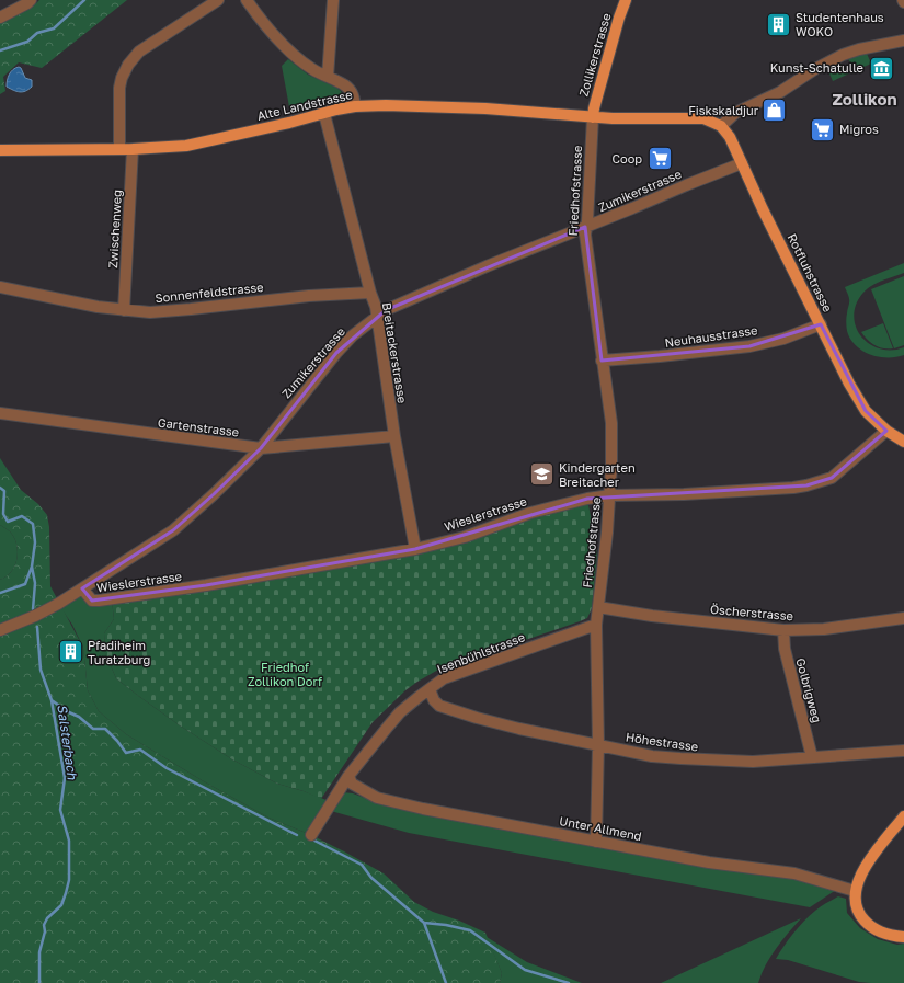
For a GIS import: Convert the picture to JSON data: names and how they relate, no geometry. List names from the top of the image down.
{
  "streets": {
    "main road": ["Zollikerstrasse", "Alte Landstrasse", "Rotfluhstrasse"],
    "street": [
      "Friedhofstrasse",
      "Zumikerstrasse",
      "Zwischenweg",
      "Sonnenfeldstrasse",
      "Neuhausstrasse",
      "Breitackerstrasse",
      "Gartenstrasse",
      "Wieslerstrasse",
      "Öscherstrasse",
      "Isenbühlstrasse",
      "Golbrigweg",
      "Höhestrasse",
      "Unter Allmend"
    ]
  },
  "crossings": [
    ["Zollikerstrasse", "Alte Landstrasse"],
    ["Zollikerstrasse", "Friedhofstrasse"],
    ["Alte Landstrasse", "Friedhofstrasse"],
    ["Alte Landstrasse", "Zwischenweg"],
    ["Alte Landstrasse", "Rotfluhstrasse"],
    ["Alte Landstrasse", "Breitackerstrasse"],
    ["Friedhofstrasse", "Zumikerstrasse"],
    ["Friedhofstrasse", "Neuhausstrasse"],
    ["Friedhofstrasse", "Wieslerstrasse"],
    ["Friedhofstrasse", "Öscherstrasse"],
    ["Friedhofstrasse", "Isenbühlstrasse"],
    ["Friedhofstrasse", "Höhestrasse"],
    ["Friedhofstrasse", "Unter Allmend"],
    ["Zumikerstrasse", "Rotfluhstrasse"],
    ["Zumikerstrasse", "Breitackerstrasse"],
    ["Zumikerstrasse", "Gartenstrasse"],
    ["Zumikerstrasse", "Wieslerstrasse"],
    ["Zwischenweg", "Sonnenfeldstrasse"],
    ["Rotfluhstrasse", "Neuhausstrasse"],
    ["Rotfluhstrasse", "Wieslerstrasse"],
    ["Sonnenfeldstrasse", "Breitackerstrasse"],
    ["Breitackerstrasse", "Gartenstrasse"],
    ["Breitackerstrasse", "Wieslerstrasse"],
    ["Öscherstrasse", "Golbrigweg"],
    ["Isenbühlstrasse", "Höhestrasse"],
    ["Isenbühlstrasse", "Unter Allmend"],
    ["Golbrigweg", "Höhestrasse"]
  ],
  "districts": ["Zollikon"],
  "water": ["Salsterbach"],
  "parks": ["Friedhof Zollikon Dorf"],
  "places": {
    "building": ["Studentenhaus WOKO", "Pfadiheim Turatzburg"],
    "museum": ["Kunst-Schatulle"],
    "shop": ["Fiskskaldjur"],
    "supermarket": ["Migros", "Coop"],
    "school or university": ["Kindergarten Breitacher"]
  }
}
